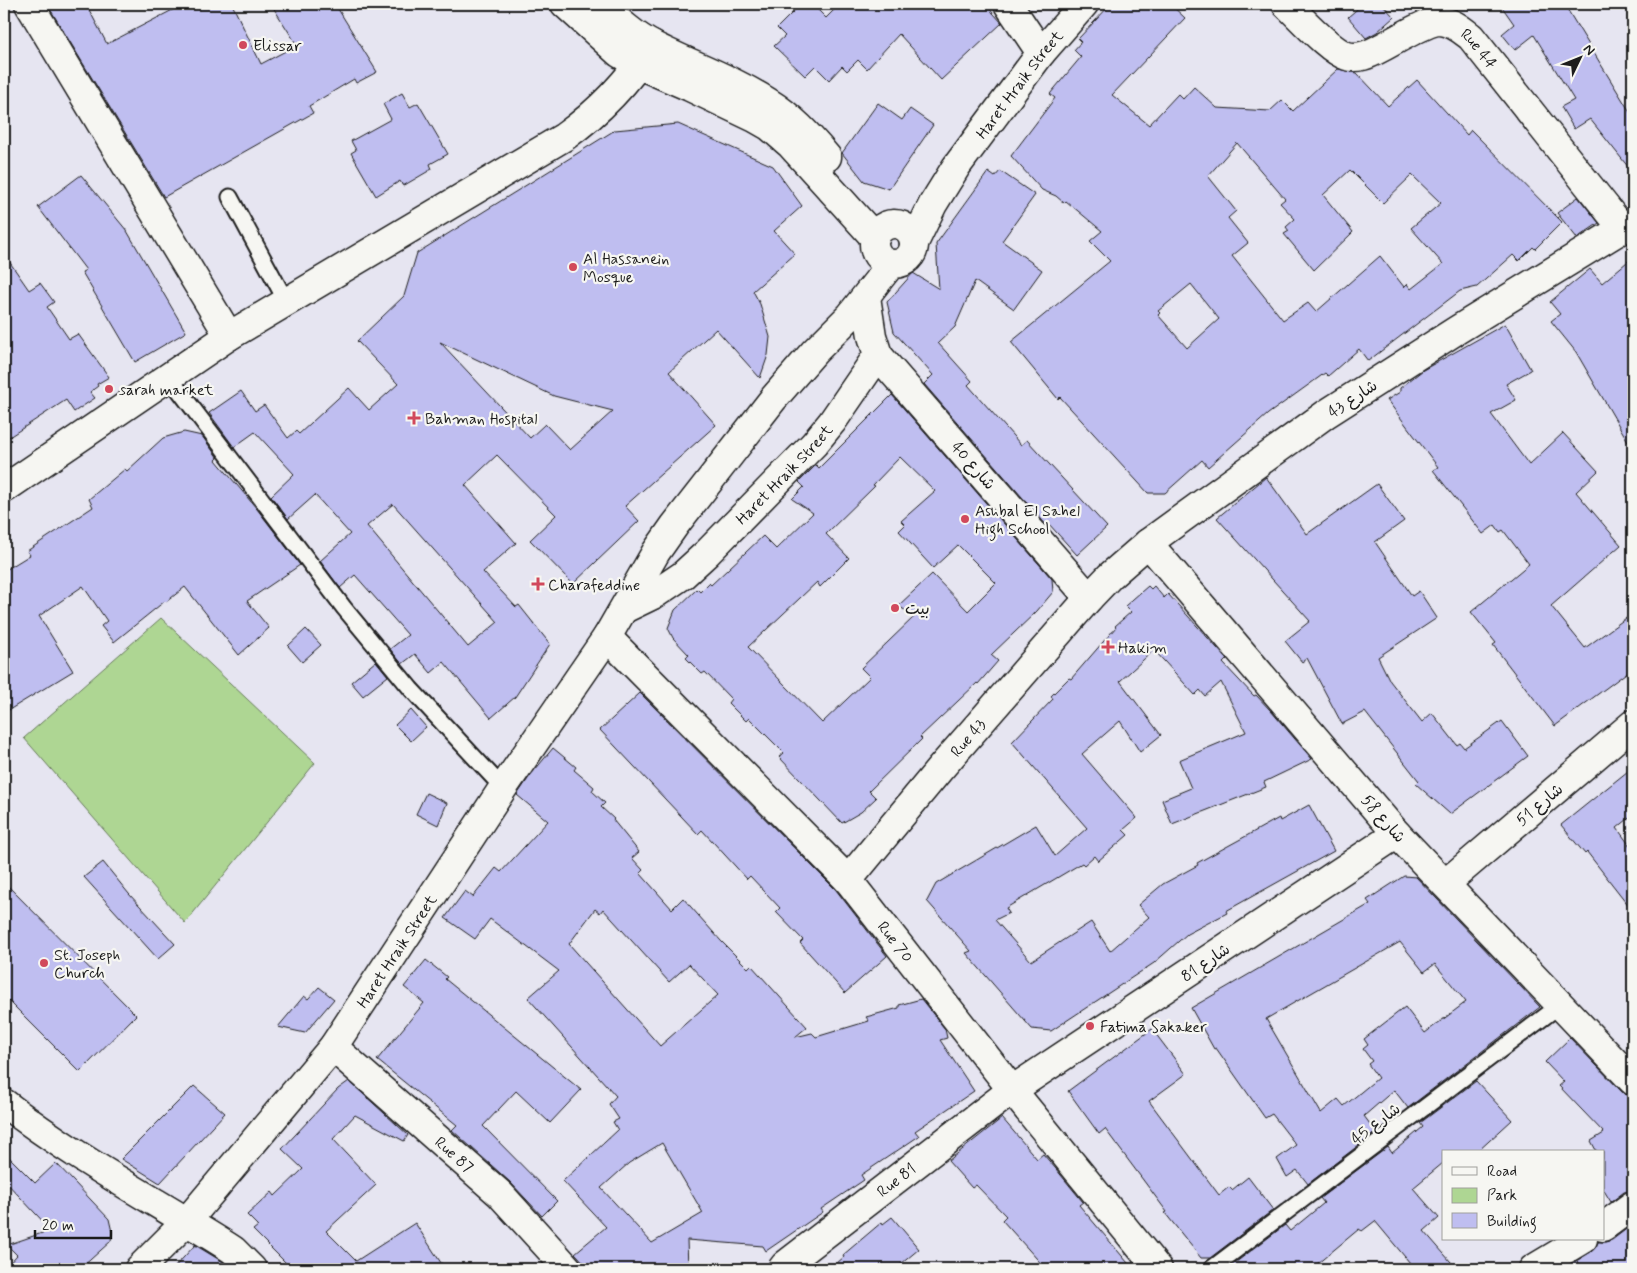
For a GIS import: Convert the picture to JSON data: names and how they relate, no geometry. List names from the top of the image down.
{
  "streets": {
    "street": [
      "Rue 44",
      "Haret Hraik Street",
      "شارع 43",
      "شارع 40",
      "Rue 43",
      "شارع 51",
      "شارع 58",
      "Rue 70",
      "شارع 81",
      "Rue 87",
      "Rue 81"
    ],
    "lane": ["شارع 45"]
  },
  "crossings": [
    ["Rue 44", "شارع 43"],
    ["Haret Hraik Street", "شارع 40"],
    ["Haret Hraik Street", "Rue 70"],
    ["Haret Hraik Street", "Rue 87"],
    ["شارع 43", "شارع 40"],
    ["شارع 43", "Rue 43"],
    ["شارع 43", "شارع 58"],
    ["شارع 40", "Rue 43"],
    ["Rue 43", "Rue 70"],
    ["شارع 51", "شارع 58"],
    ["شارع 58", "شارع 81"],
    ["شارع 58", "شارع 45"],
    ["Rue 70", "شارع 81"],
    ["Rue 70", "Rue 81"],
    ["شارع 81", "Rue 81"]
  ],
  "places": {
    "other": [
      "Elissar",
      "Al Hassanein Mosque",
      "sarah market",
      "Ashbal El Sahel High School",
      "بيت",
      "St. Joseph Church",
      "Fatima Sakaker"
    ],
    "health": ["Bahman Hospital", "Charafeddine", "Hakim"]
  },
  "legend": ["Road", "Park", "Building"],
  "scale_bar": "20 m",
  "north": "top right"
}
